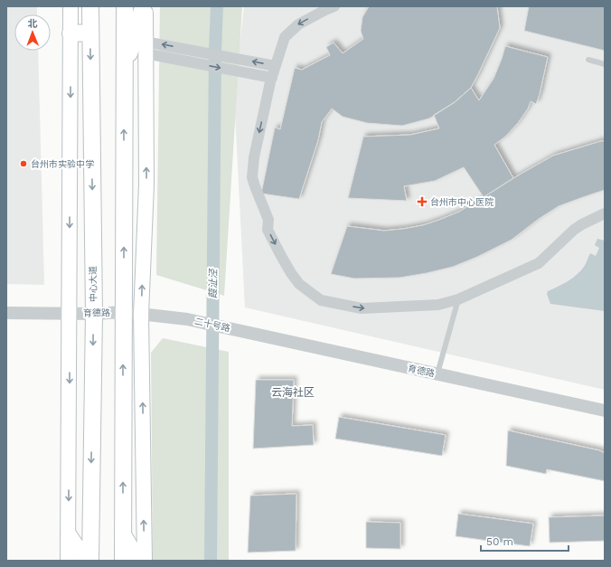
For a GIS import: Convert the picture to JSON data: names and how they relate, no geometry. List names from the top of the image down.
{
  "streets": {
    "main road": ["中心大道"],
    "street": ["育德路", "二十号路"]
  },
  "crossings": [
    ["中心大道", "育德路"],
    ["育德路", "二十号路"]
  ],
  "districts": ["云海社区"],
  "water": ["葭沚泾"],
  "places": {
    "other": ["台州市实验中学"],
    "health": ["台州市中心医院"]
  },
  "scale_bar": "50 m",
  "north": "top"
}
